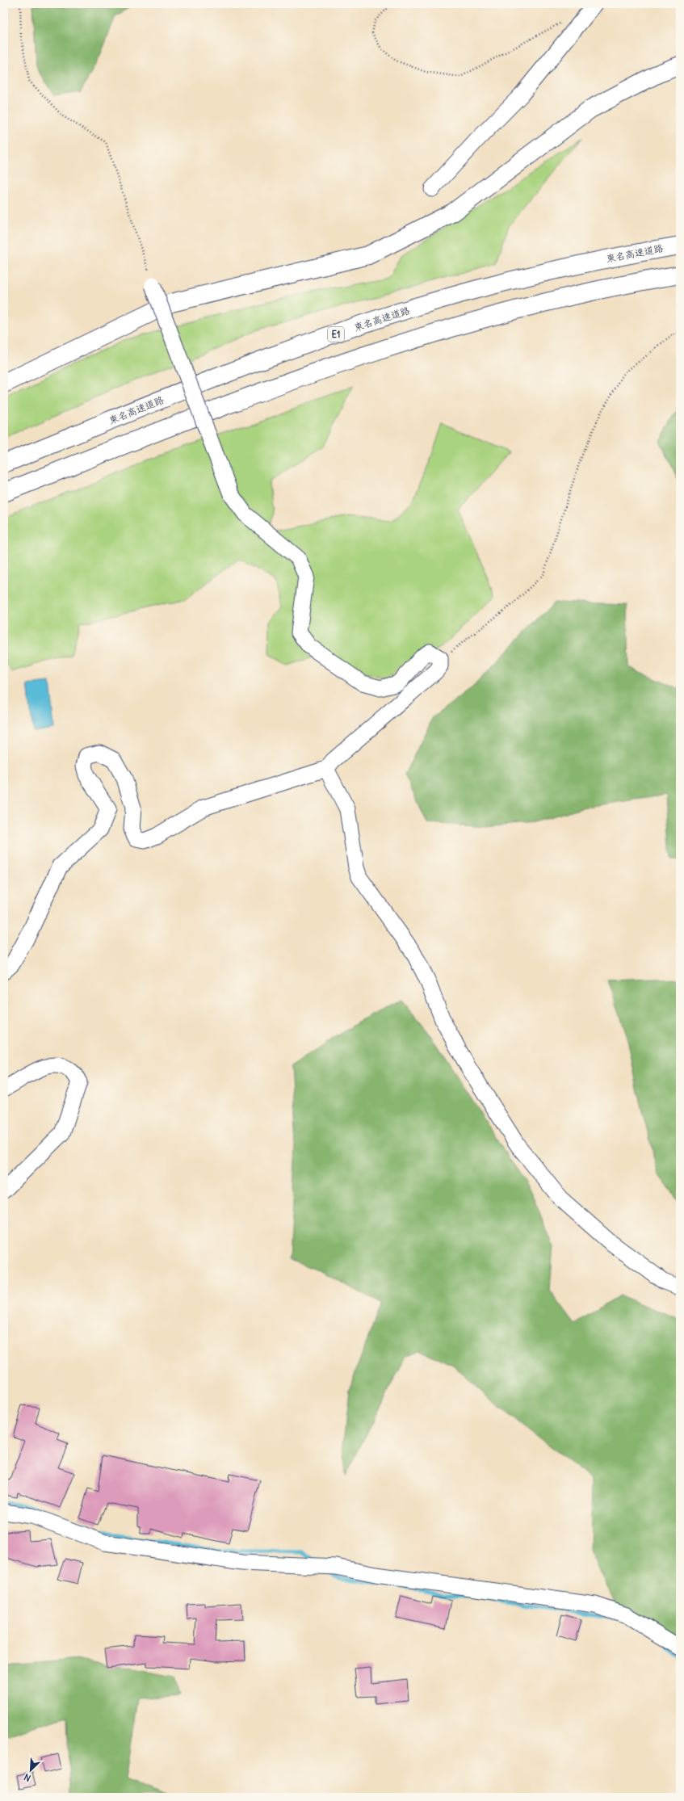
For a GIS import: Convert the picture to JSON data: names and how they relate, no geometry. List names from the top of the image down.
{
  "streets": {
    "main road": ["東名高速道路", "E1"]
  },
  "north": "bottom left"
}
